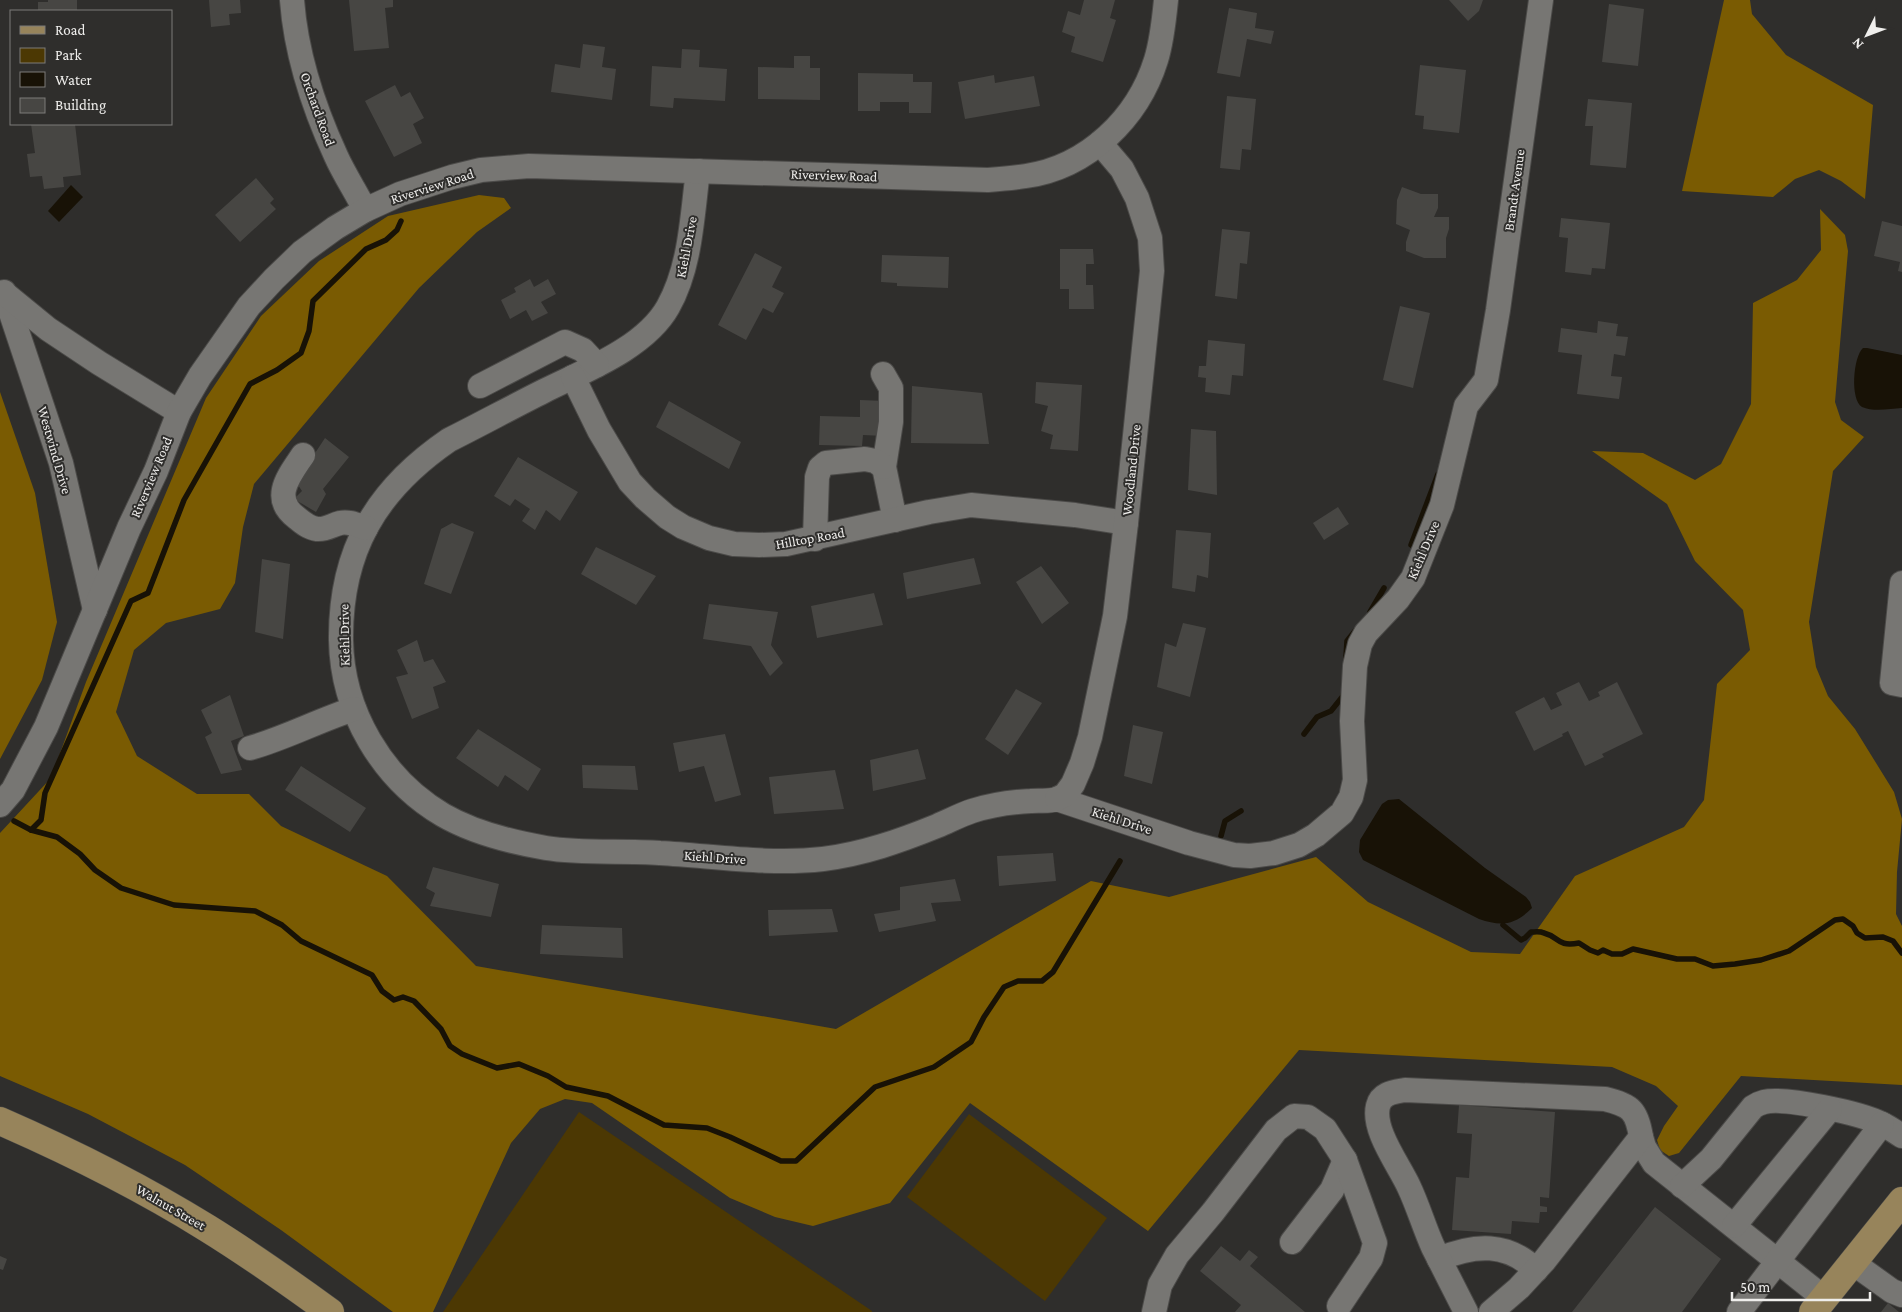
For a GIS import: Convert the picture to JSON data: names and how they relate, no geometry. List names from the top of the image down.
{
  "streets": {
    "main road": ["Walnut Street"],
    "street": [
      "Orchard Road",
      "Riverview Road",
      "Brandt Avenue",
      "Kiehl Drive",
      "Westwind Drive",
      "Woodland Drive",
      "Hilltop Road"
    ]
  },
  "crossings": [
    ["Orchard Road", "Riverview Road"],
    ["Riverview Road", "Kiehl Drive"],
    ["Riverview Road", "Westwind Drive"],
    ["Riverview Road", "Woodland Drive"],
    ["Brandt Avenue", "Kiehl Drive"],
    ["Kiehl Drive", "Woodland Drive"],
    ["Kiehl Drive", "Hilltop Road"],
    ["Woodland Drive", "Hilltop Road"]
  ],
  "legend": [
    "Road",
    "Park",
    "Water",
    "Building"
  ],
  "scale_bar": "50 m",
  "north": "bottom left"
}
